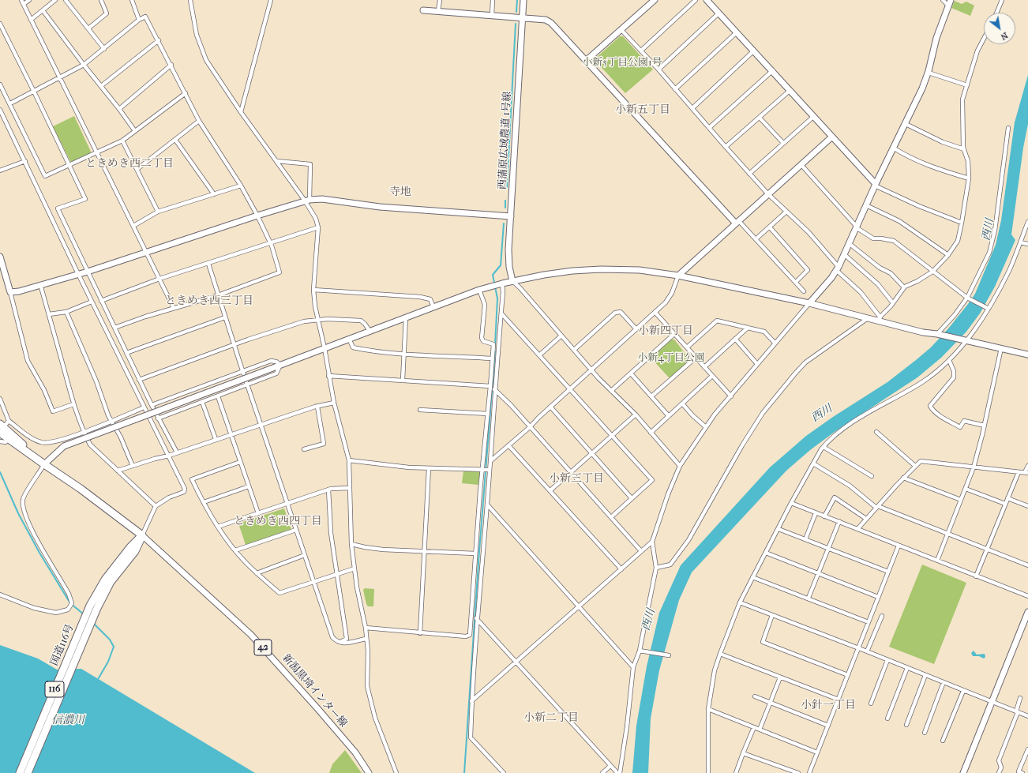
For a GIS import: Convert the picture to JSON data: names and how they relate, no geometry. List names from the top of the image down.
{
  "streets": {
    "highway": ["国道116号", "116"],
    "street": ["西蒲原広域農道 1号線", "42", "新潟黒埼インター線"]
  },
  "crossings": [
    ["国道116号", "新潟黒埼インター線"]
  ],
  "districts": [
    "小新五丁目",
    "ときめき西二丁目",
    "寺地",
    "ときめき西三丁目",
    "小新四丁目",
    "小新三丁目",
    "ときめき西四丁目",
    "小針一丁目",
    "小新二丁目"
  ],
  "water": ["西川", "信濃川"],
  "parks": ["小新5丁目公園1号", "小新4丁目公園"],
  "north": "bottom right"
}
